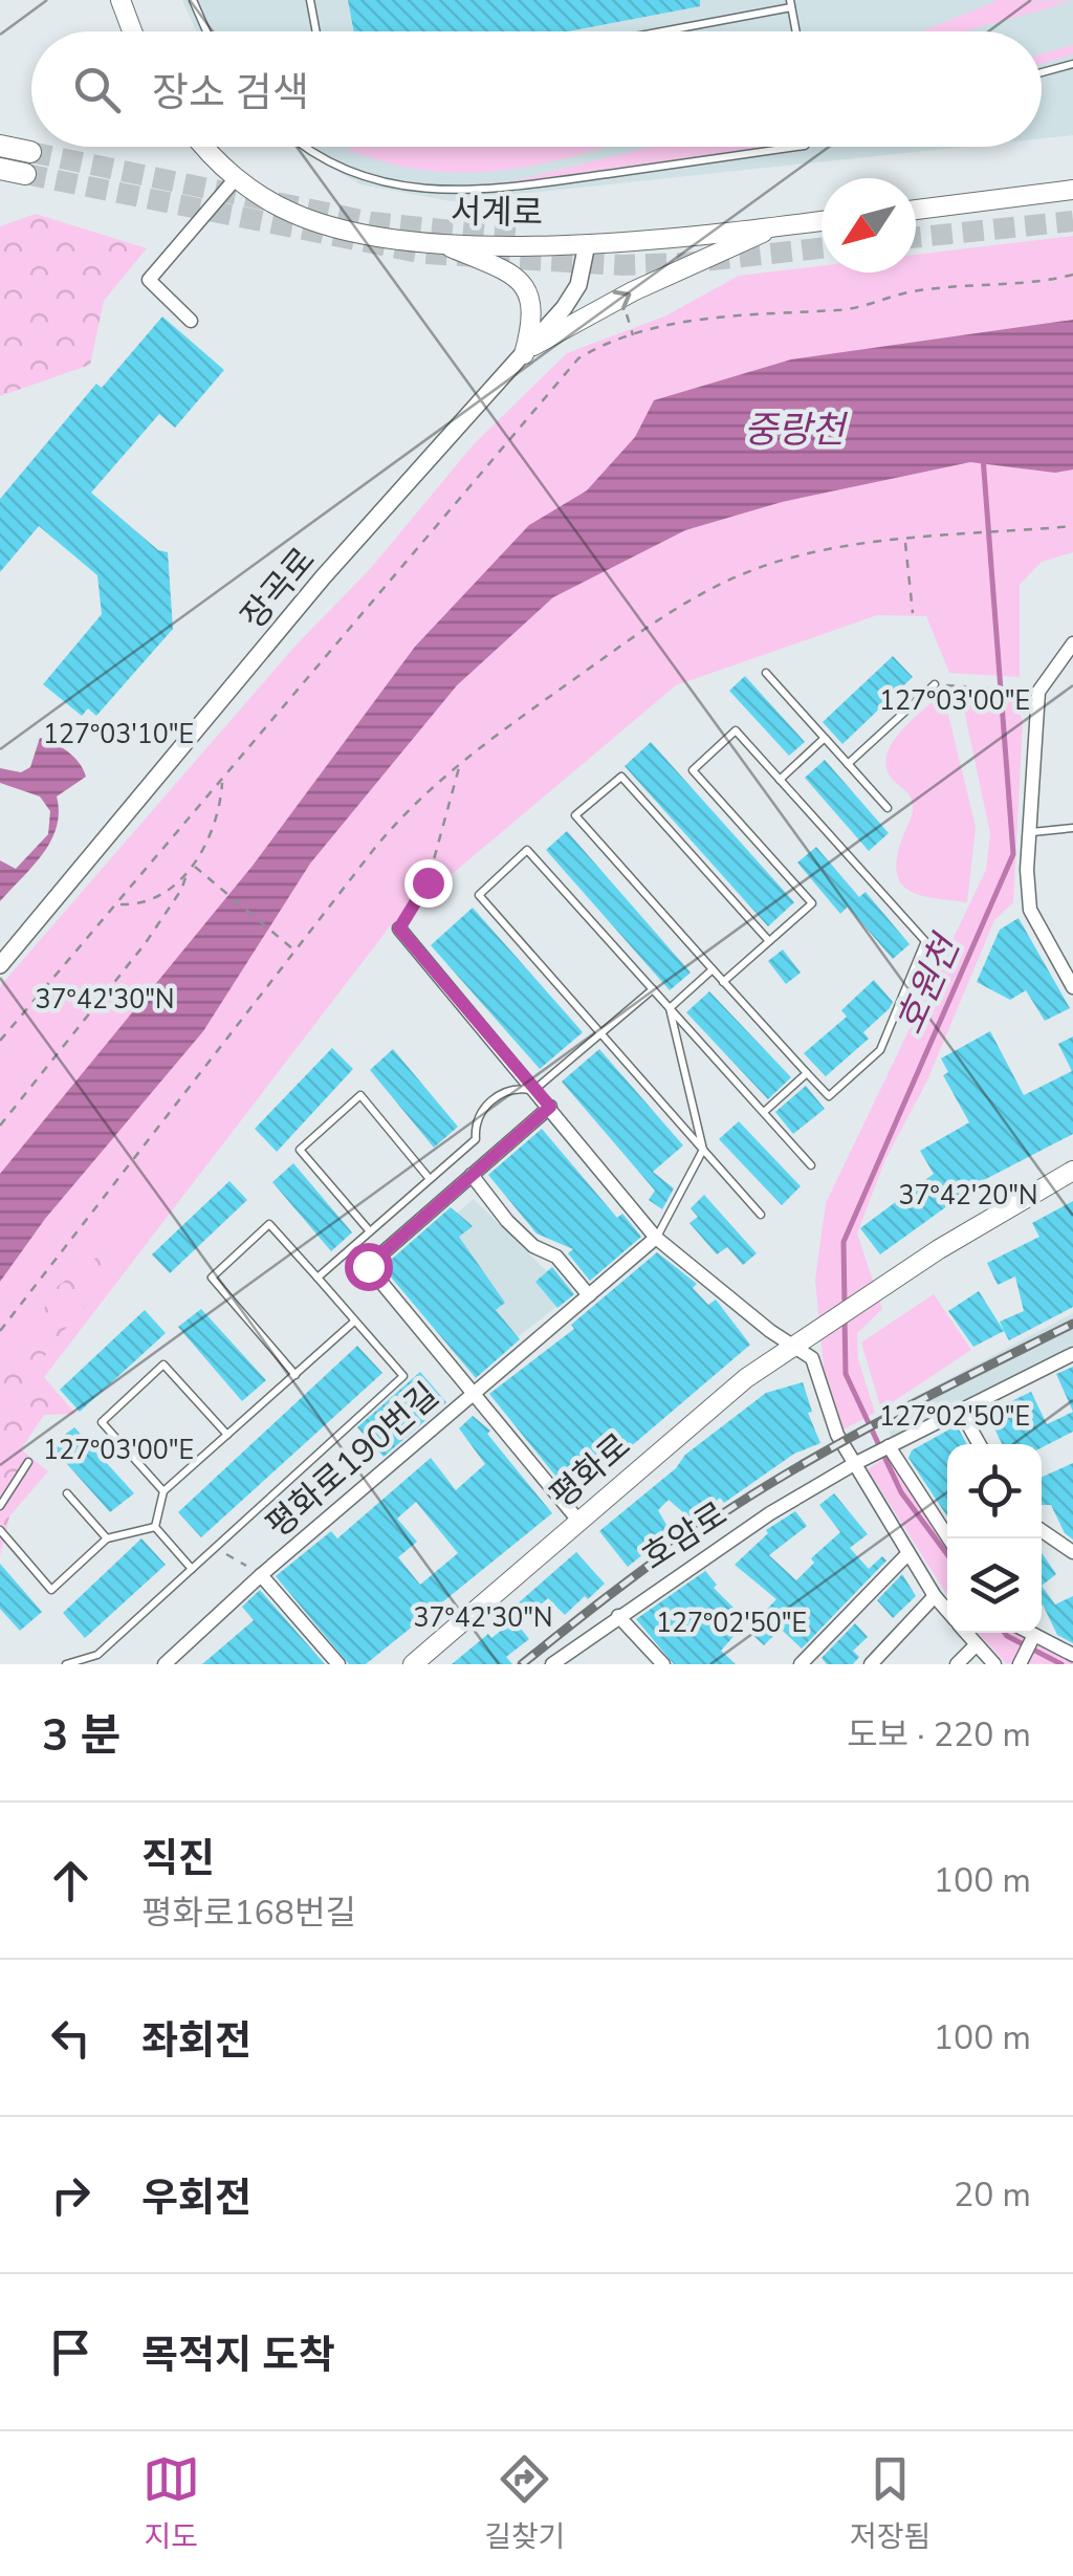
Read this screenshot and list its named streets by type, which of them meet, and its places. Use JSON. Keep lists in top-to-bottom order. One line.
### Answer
{"streets":{"main road":["서계로","평화로"],"street":["장곡로","평화로190번길","호암로"]},"crossings":[["서계로","장곡로"]],"water":["중랑천","호원천"],"north":"bottom left","page":{"search":"장소 검색","heading":["3 분","도보 · 220 m"],"list":[["직진","평화로168번길","100 m"],["좌회전","100 m"],["우회전","20 m"],"목적지 도착"],"nav":["지도","길찾기","저장됨"]},"coordinates":["127°03'00\"E","127°03'10\"E","37°42'30\"N","37°42'20\"N","127°02'50\"E"]}
